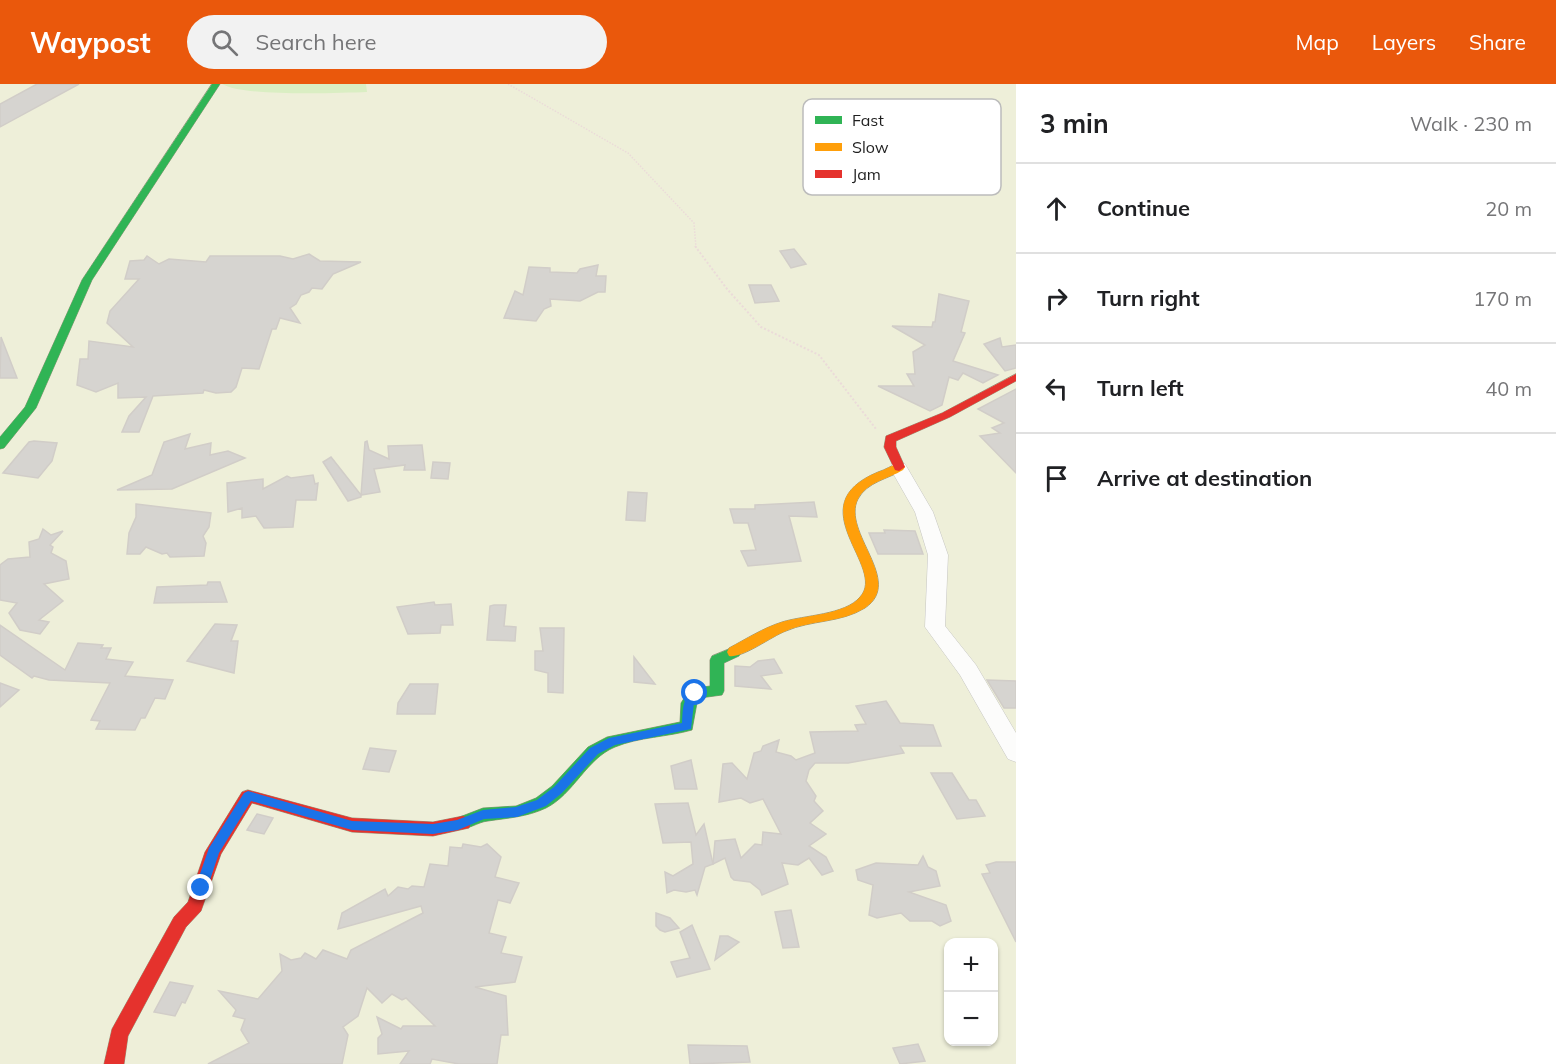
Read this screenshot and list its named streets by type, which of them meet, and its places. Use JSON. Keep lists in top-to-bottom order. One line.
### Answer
{"legend":["Fast","Slow","Jam"],"page":{"header":"Waypost","search":"Search here","nav":["Map","Layers","Share"],"heading":["3 min","Walk · 230 m"],"list":[["Continue","20 m"],["Turn right","170 m"],["Turn left","40 m"],"Arrive at destination"],"map_buttons":["+","−"]}}
